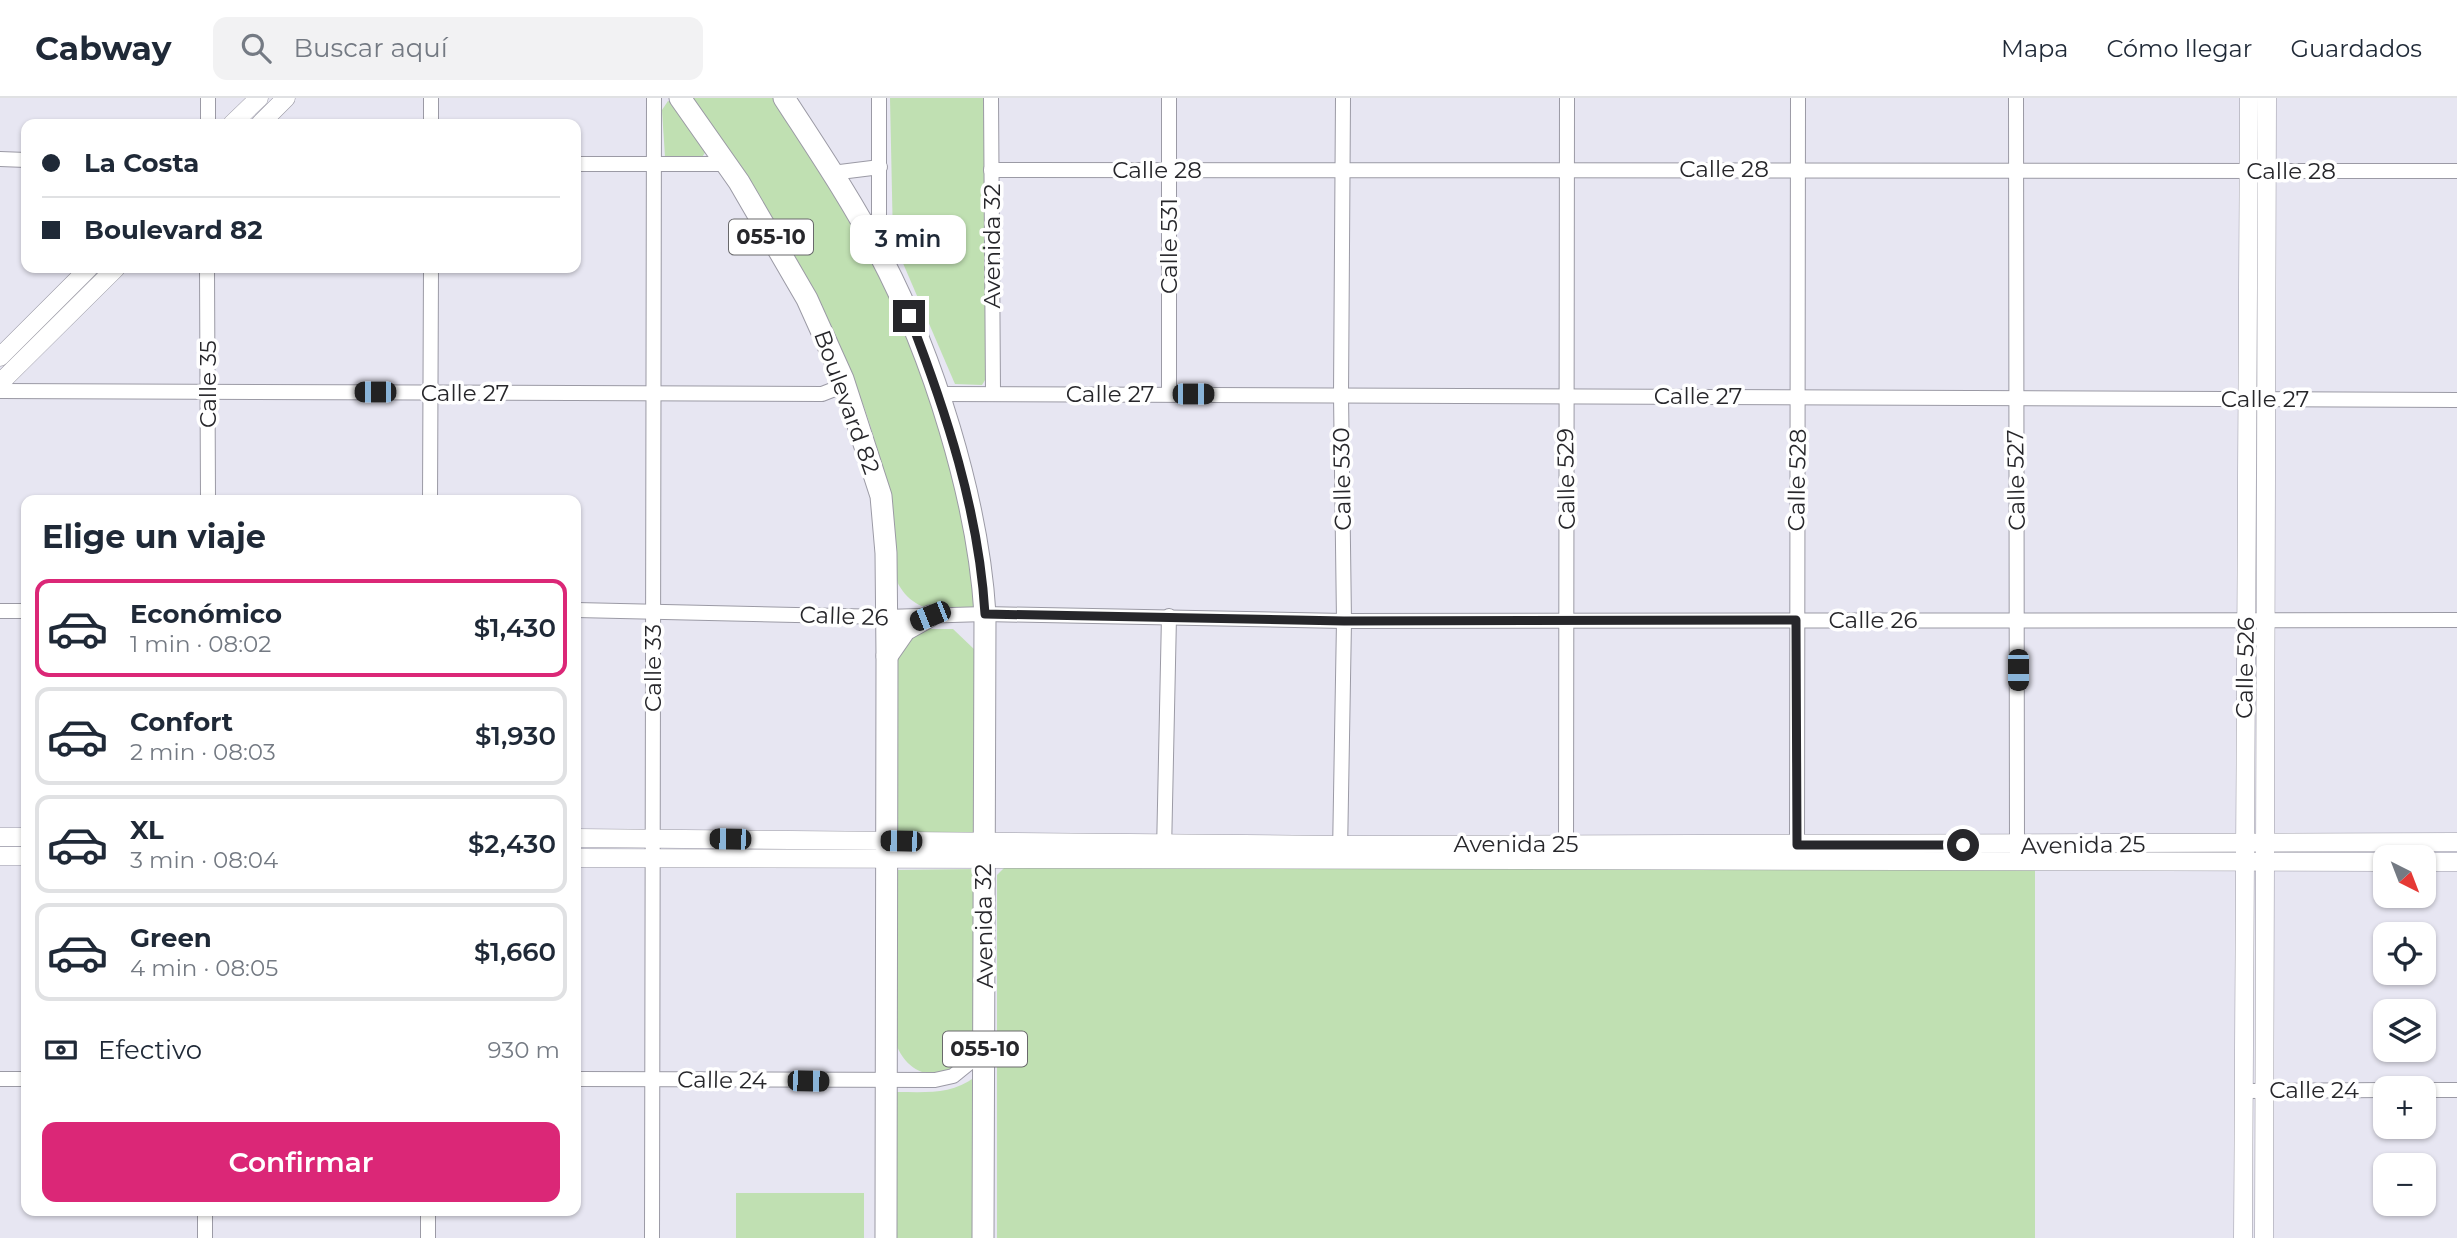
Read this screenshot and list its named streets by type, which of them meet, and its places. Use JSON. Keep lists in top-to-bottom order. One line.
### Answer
{"streets":{"highway":["055-10","Avenida 32","Boulevard 82"],"main road":["Calle 526","Avenida 25"],"street":["Calle 28","Calle 531","Calle 35","Calle 27","Calle 530","Calle 529","Calle 528","Calle 527","Calle 26","Calle 33","Calle 24"]},"crossings":[["Calle 28","Avenida 32"],["Calle 28","Calle 531"],["Calle 28","Calle 530"],["Calle 28","Calle 529"],["Calle 28","Calle 528"],["Calle 28","Calle 527"],["Calle 28","Calle 526"],["055-10","Avenida 32"],["055-10","Calle 27"],["055-10","Boulevard 82"],["055-10","Calle 26"],["055-10","Avenida 25"],["055-10","Calle 24"],["Avenida 32","Calle 27"],["Avenida 32","Calle 26"],["Avenida 32","Avenida 25"],["Avenida 32","Calle 24"],["Calle 531","Calle 27"],["Calle 35","Calle 27"],["Calle 27","Boulevard 82"],["Calle 27","Calle 530"],["Calle 27","Calle 529"],["Calle 27","Calle 528"],["Calle 27","Calle 527"],["Calle 27","Calle 33"],["Calle 27","Calle 526"],["Boulevard 82","Calle 26"],["Calle 530","Calle 26"],["Calle 530","Avenida 25"],["Calle 529","Calle 26"],["Calle 529","Avenida 25"],["Calle 528","Calle 26"],["Calle 528","Avenida 25"],["Calle 527","Calle 26"],["Calle 527","Avenida 25"],["Calle 26","Calle 33"],["Calle 26","Calle 526"],["Calle 33","Avenida 25"],["Calle 33","Calle 24"],["Calle 526","Avenida 25"],["Calle 526","Calle 24"]],"north":"bottom right","page":{"header":"Cabway","search":"Buscar aquí","nav":["Mapa","Cómo llegar","Guardados"],"banner":["La Costa","Boulevard 82"],"bubble":"3 min","heading":"Elige un viaje","list":[{"name":"Económico","note":"1 min · 08:02","value":"$1,430"},{"name":"Confort","note":"2 min · 08:03","value":"$1,930"},{"name":"XL","note":"3 min · 08:04","value":"$2,430"},{"name":"Green","note":"4 min · 08:05","value":"$1,660"}],"map_buttons":["+","−"],"pay":["Efectivo","930 m"],"buttons":"Confirmar"}}
